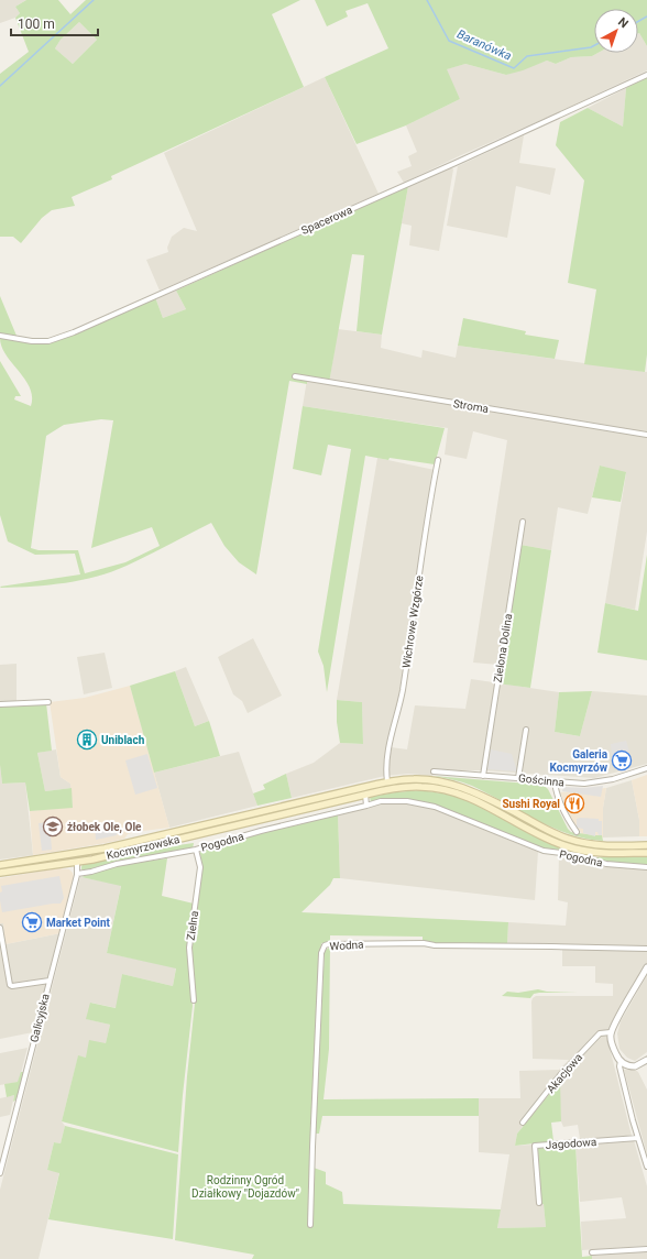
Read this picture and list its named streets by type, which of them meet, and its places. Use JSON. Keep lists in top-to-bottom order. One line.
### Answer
{"streets":{"main road":["Kocmyrzowska"],"street":["Spacerowa","Stroma","Wichrowe Wzgórze","Zielona Dolina","Gościnna","Pogodna","Zielna","Wodna","Galicyjska","Akacjowa","Jagodowa"]},"crossings":[["Wichrowe Wzgórze","Kocmyrzowska"],["Zielona Dolina","Gościnna"],["Pogodna","Zielna"],["Pogodna","Galicyjska"],["Kocmyrzowska","Galicyjska"]],"water":["Baranówka"],"parks":["Rodzinny Ogród Działkowy \"Dojazdów\""],"places":{"building":["Uniblach"],"supermarket":["Galeria Kocmyrzów","Market Point"],"restaurant":["Sushi Royal"],"school or university":["żłobek Ole, Ole"]},"scale_bar":"100 m","north":"top right"}
